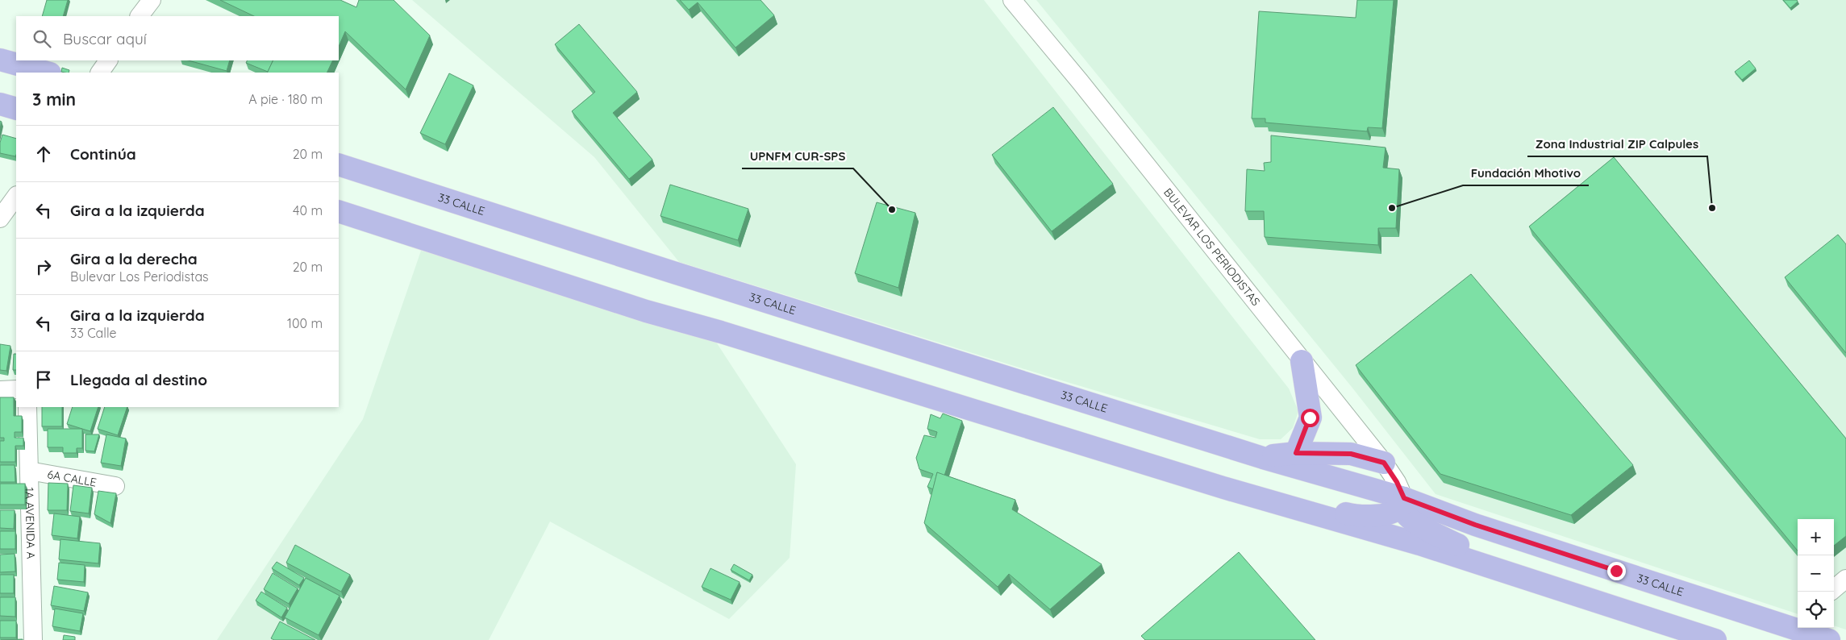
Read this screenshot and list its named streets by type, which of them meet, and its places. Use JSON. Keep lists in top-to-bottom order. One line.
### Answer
{"streets":{"main road":["33 CALLE"],"street":["BULEVAR LOS PERIODISTAS","6A CALLE","1A AVENIDA A"]},"crossings":[["33 CALLE","BULEVAR LOS PERIODISTAS"],["6A CALLE","1A AVENIDA A"]],"places":["Fundación Mhotivo","Zona Industrial ZIP Calpules","UPNFM CUR-SPS"],"page":{"search":"Buscar aquí","heading":["3 min","A pie · 180 m"],"list":[["Continúa","20 m"],["Gira a la izquierda","40 m"],["Gira a la derecha","Bulevar Los Periodistas","20 m"],["Gira a la izquierda","33 Calle","100 m"],"Llegada al destino"],"map_buttons":["+","−"]}}
